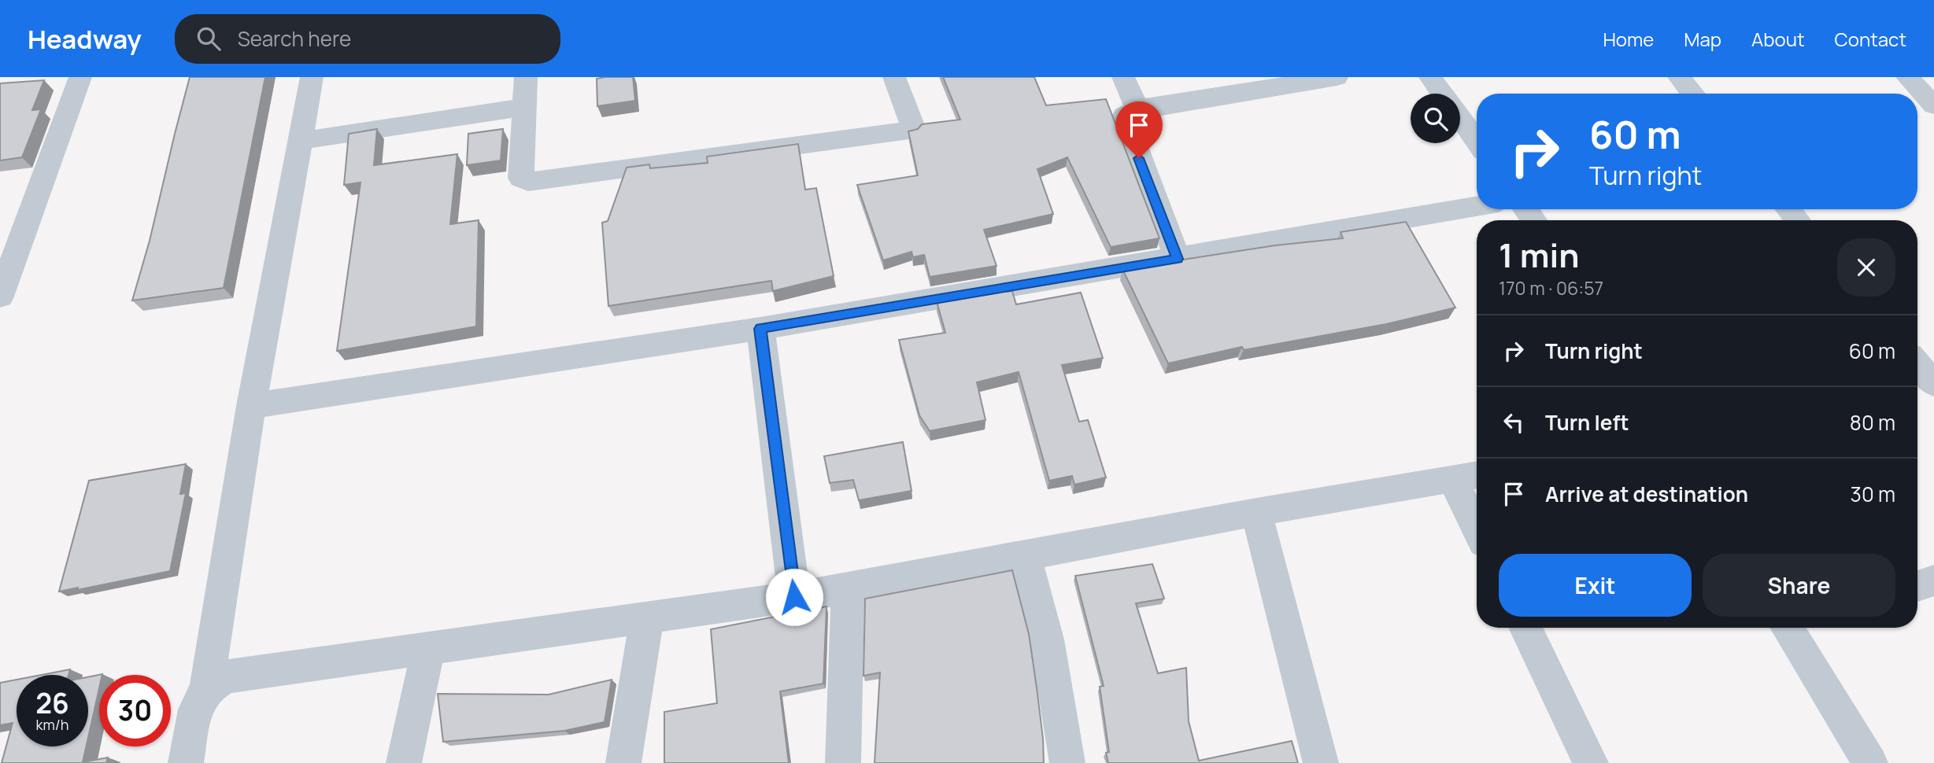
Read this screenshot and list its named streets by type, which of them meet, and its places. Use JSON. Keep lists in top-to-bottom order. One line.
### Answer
{"page":{"header":"Headway","search":"Search here","nav":["Home","Map","About","Contact"],"turn":["60 m","Turn right"],"heading":["1 min","170 m · 06:57"],"list":[{"name":"Turn right","value":"60 m"},{"name":"Turn left","value":"80 m"},{"name":"Arrive at destination","value":"30 m"}],"buttons":["Exit","Share"],"speed":"26 km/h","limit":"30"}}
